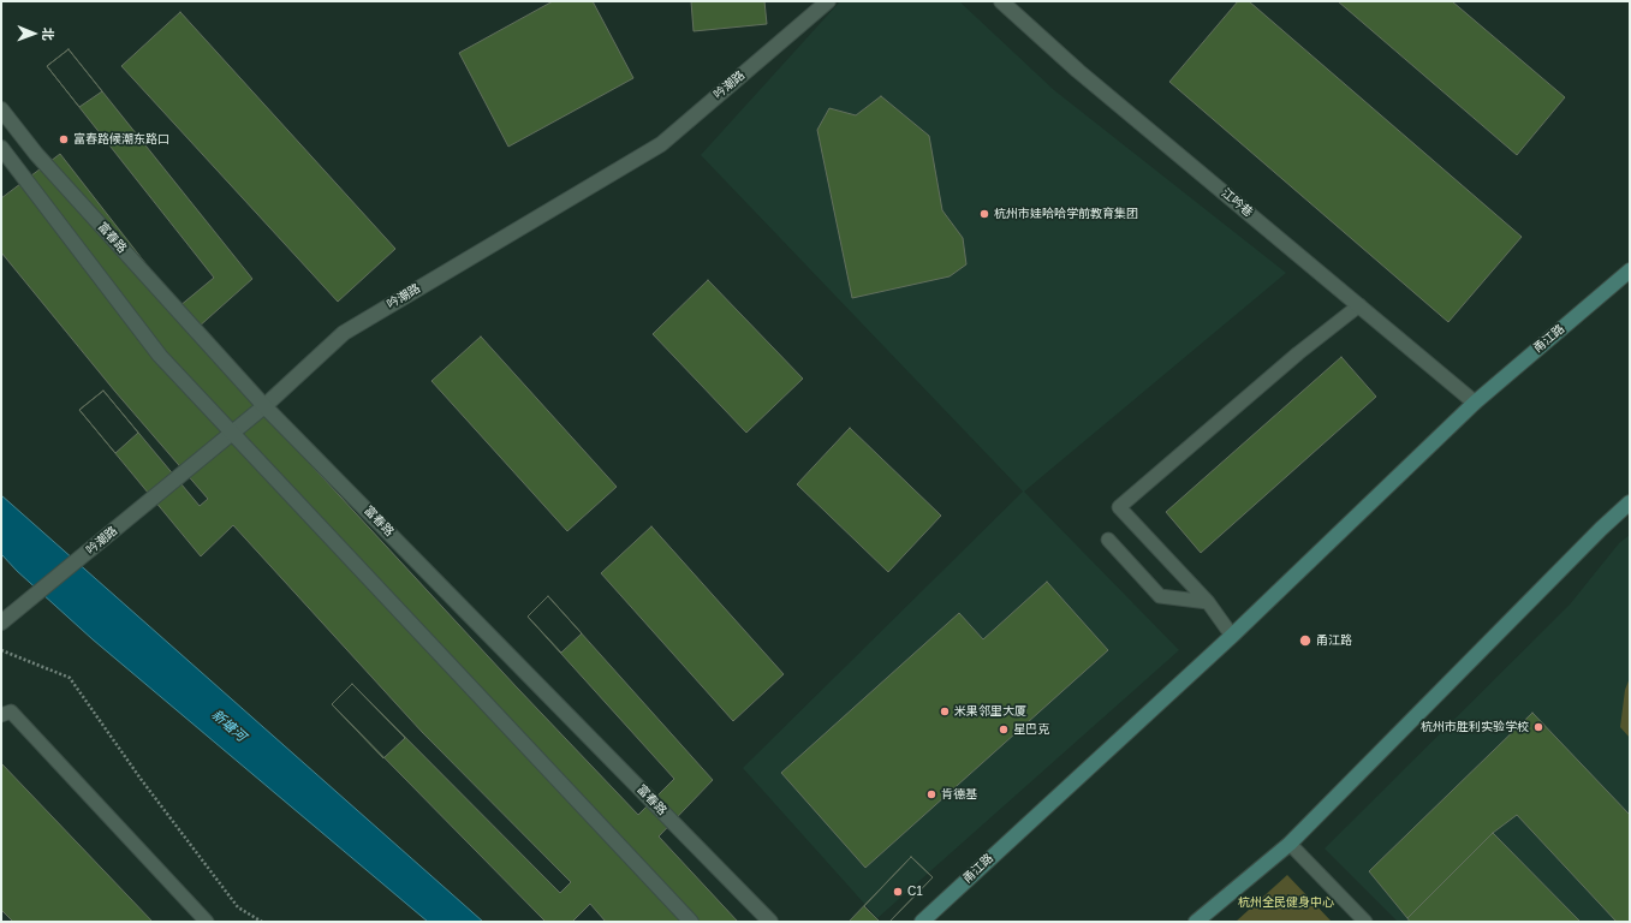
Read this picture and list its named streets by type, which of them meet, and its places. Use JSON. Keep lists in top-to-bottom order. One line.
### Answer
{"streets":{"main road":["甬江路"],"street":["吟潮路","江吟巷","富春路"]},"crossings":[["吟潮路","富春路"],["江吟巷","甬江路"]],"water":["新塘河"],"parks":["杭州全民健身中心"],"places":["富春路候潮东路口","杭州市娃哈哈学前教育集团","甬江路","米果邻里大厦","杭州市胜利实验学校","星巴克","肯德基","C1"],"north":"right"}
